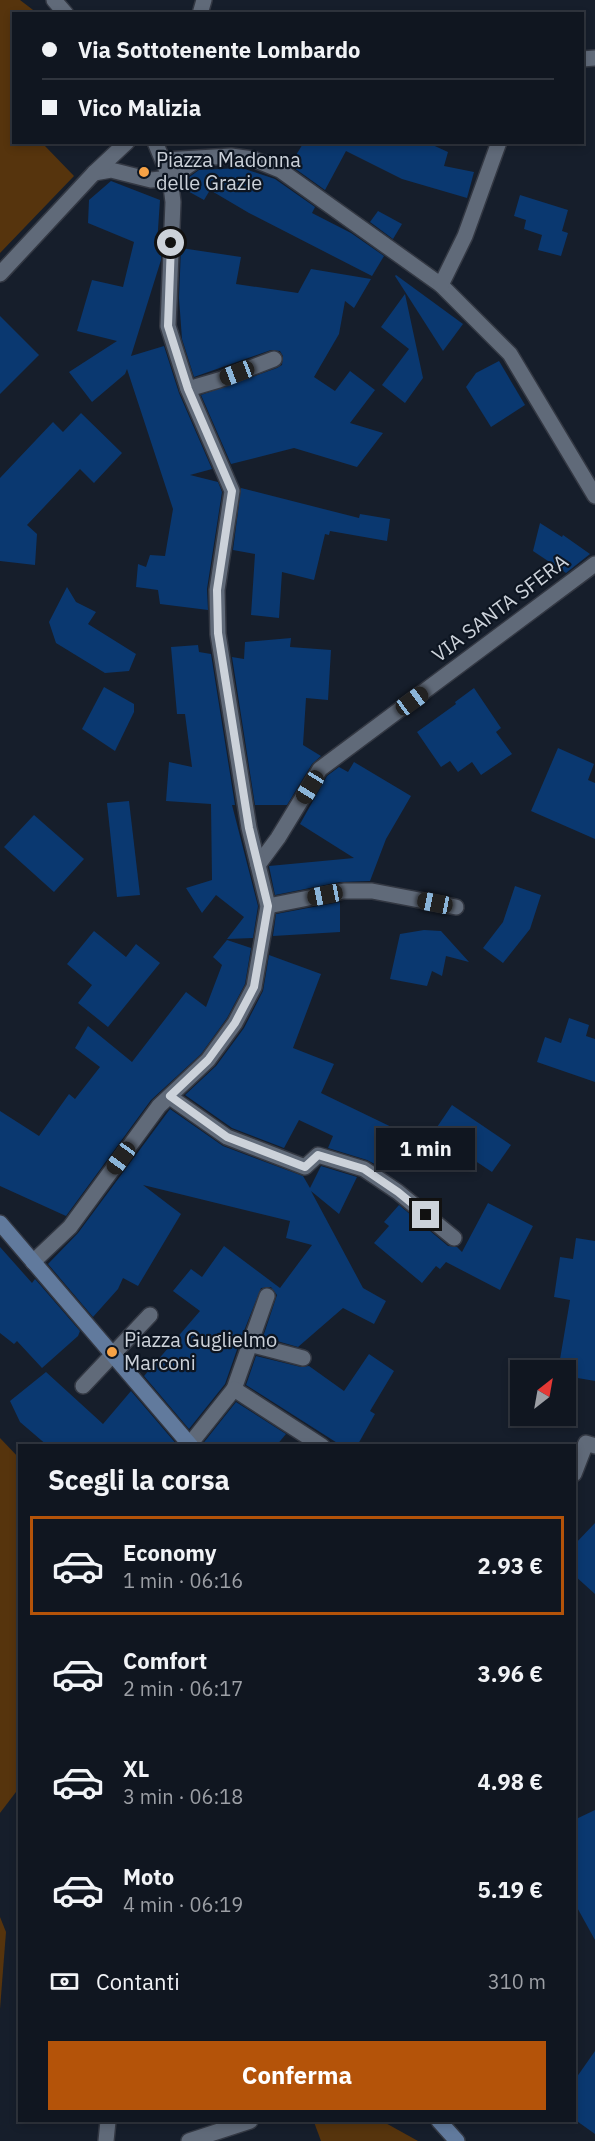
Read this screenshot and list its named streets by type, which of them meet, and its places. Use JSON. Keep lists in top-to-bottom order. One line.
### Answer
{"streets":{"street":["VIA SANTA SFERA"]},"places":["Piazza Madonna delle Grazie","Piazza Guglielmo Marconi"],"north":"top right","page":{"banner":["Via Sottotenente Lombardo","Vico Malizia"],"bubble":"1 min","heading":"Scegli la corsa","list":[{"name":"Economy","note":"1 min · 06:16","value":"2.93 €"},{"name":"Comfort","note":"2 min · 06:17","value":"3.96 €"},{"name":"XL","note":"3 min · 06:18","value":"4.98 €"},{"name":"Moto","note":"4 min · 06:19","value":"5.19 €"}],"pay":["Contanti","310 m"],"buttons":"Conferma"}}
